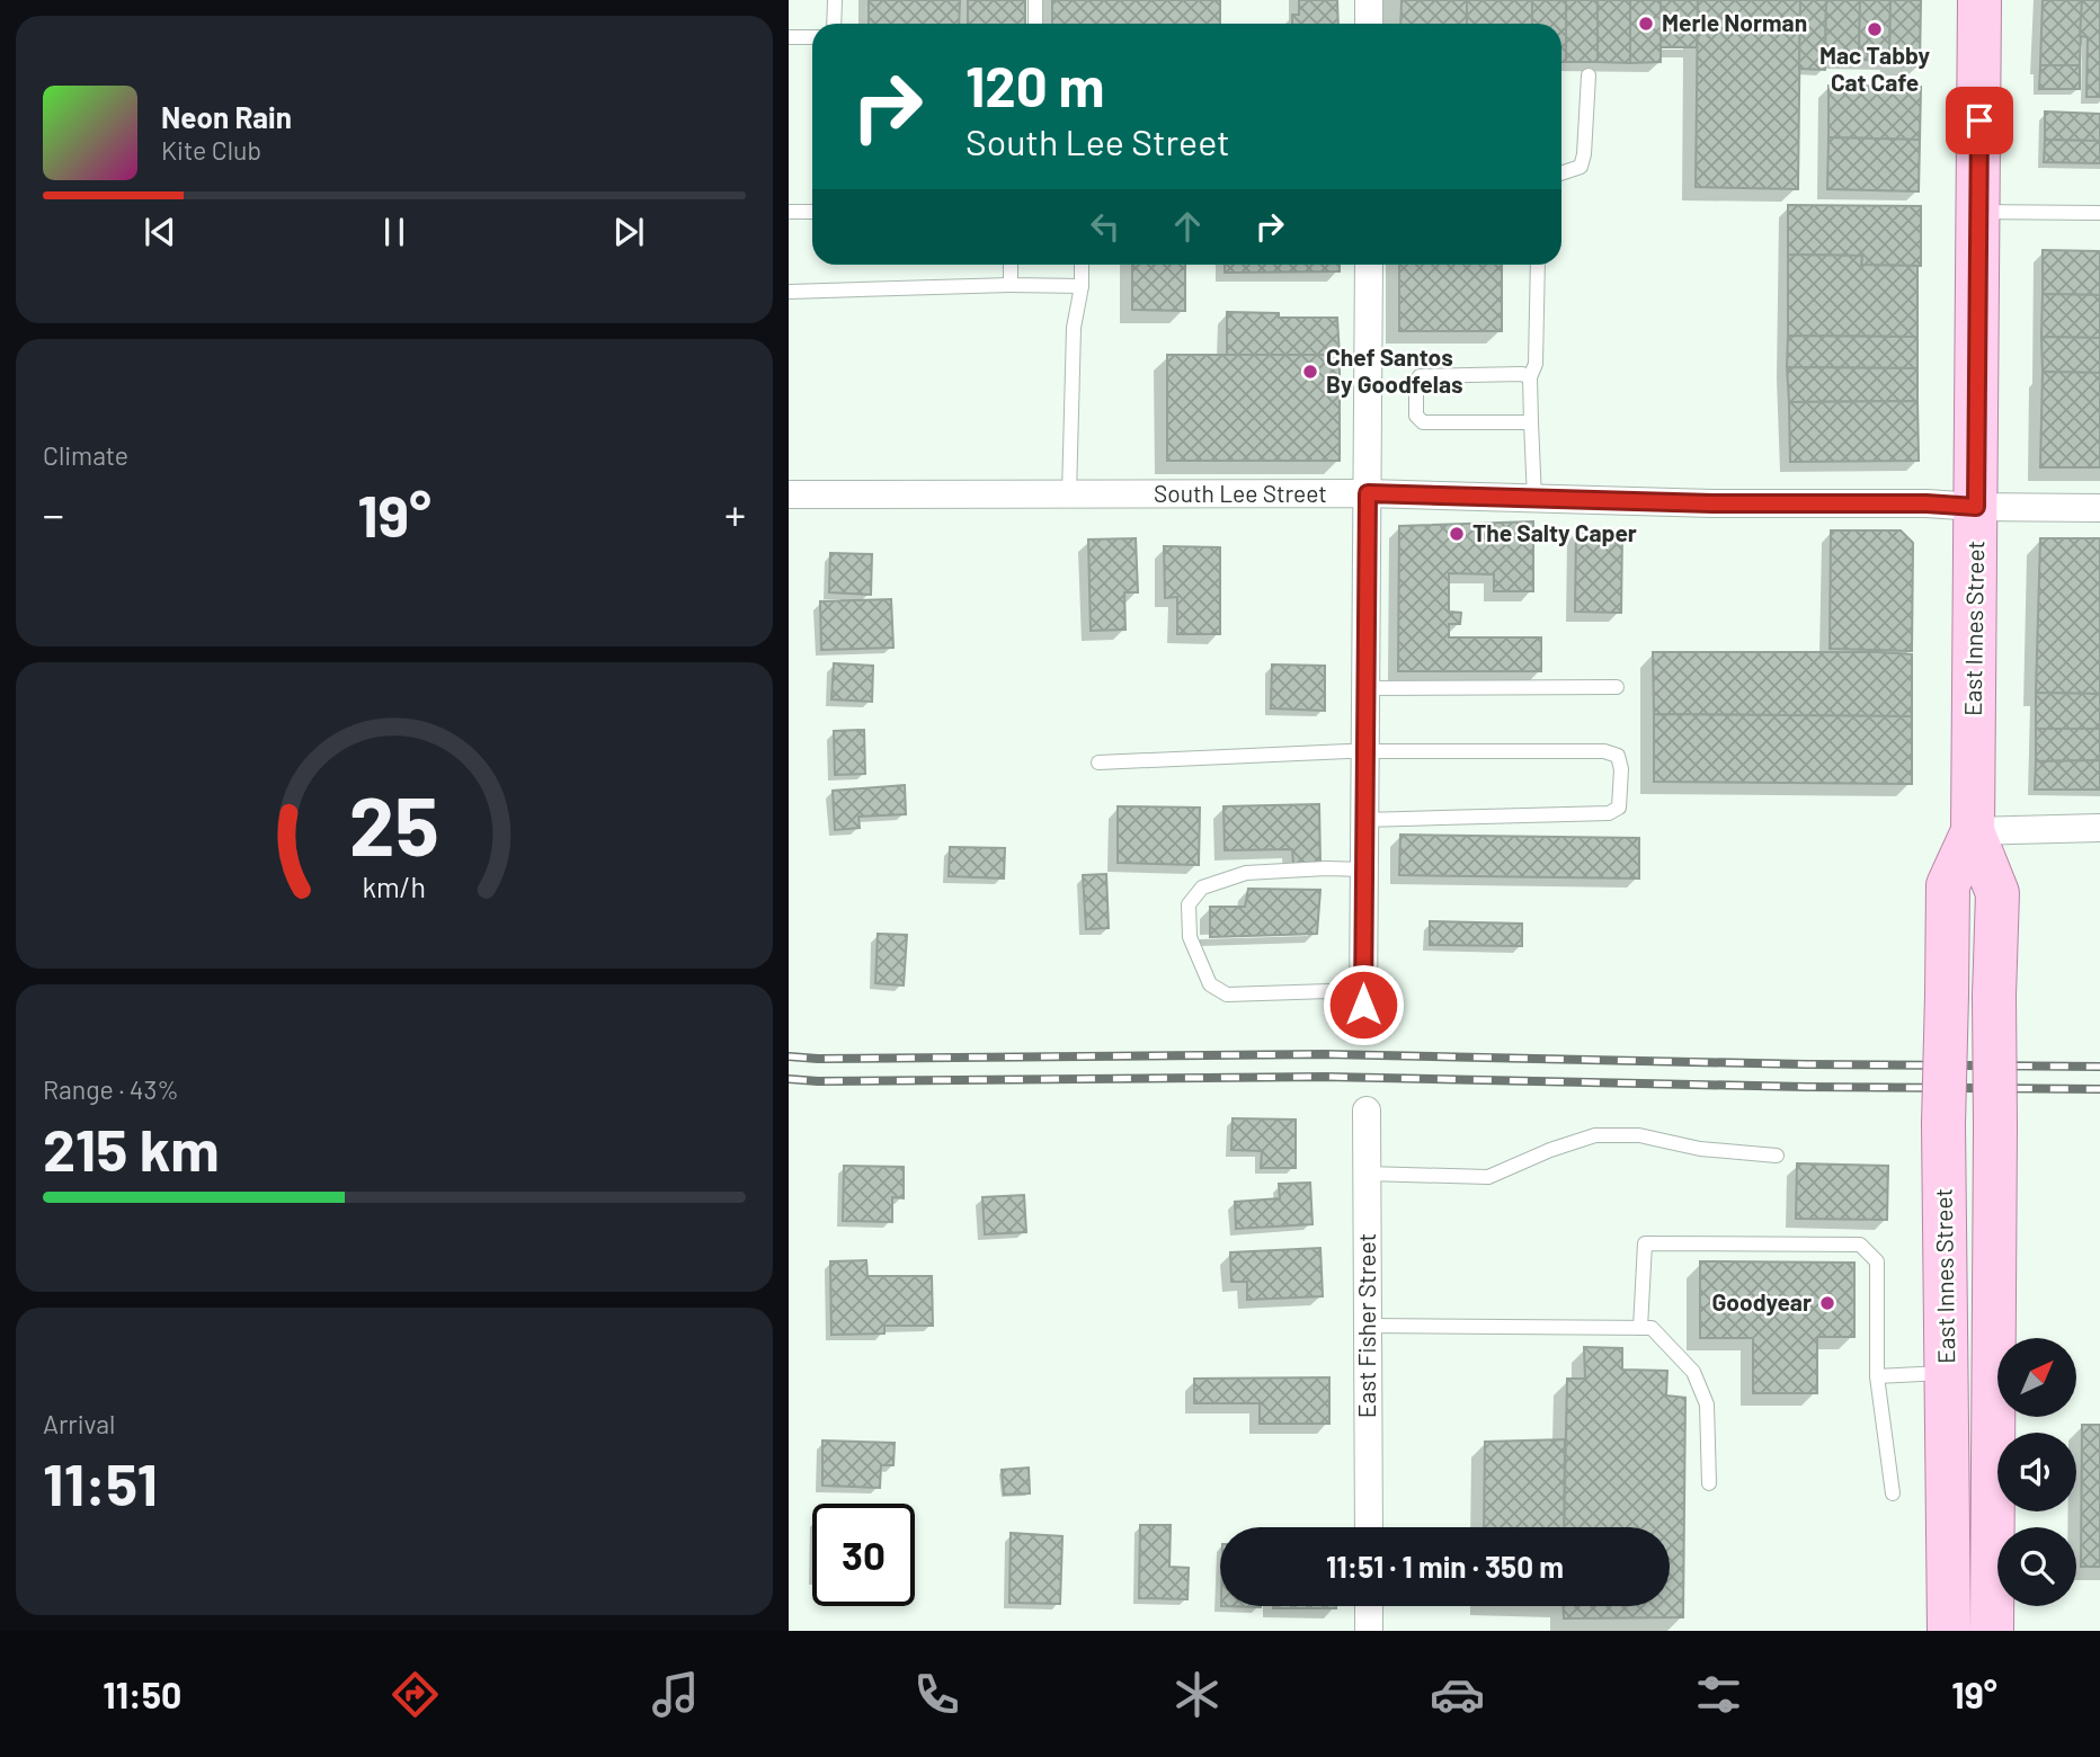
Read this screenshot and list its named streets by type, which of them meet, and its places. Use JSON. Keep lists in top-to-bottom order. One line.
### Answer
{"streets":{"main road":["East Innes Street"],"street":["South Lee Street","East Fisher Street"]},"crossings":[["South Lee Street","East Innes Street"]],"places":["Merle Norman","Mac Tabby Cat Cafe","Chef Santos By Goodfelas","The Salty Caper","Goodyear"],"north":"top right","page":{"turn":["120 m","South Lee Street"],"song":["Neon Rain","Kite Club"],"tile":["Climate",["Range · 43%","215 km"],["Arrival","11:51"]],"heat":["−","19°","+"],"limit":"30","trip":"11:51 · 1 min · 350 m","tabs":["11:50","19°"],"gauge":["25","km/h"]}}
